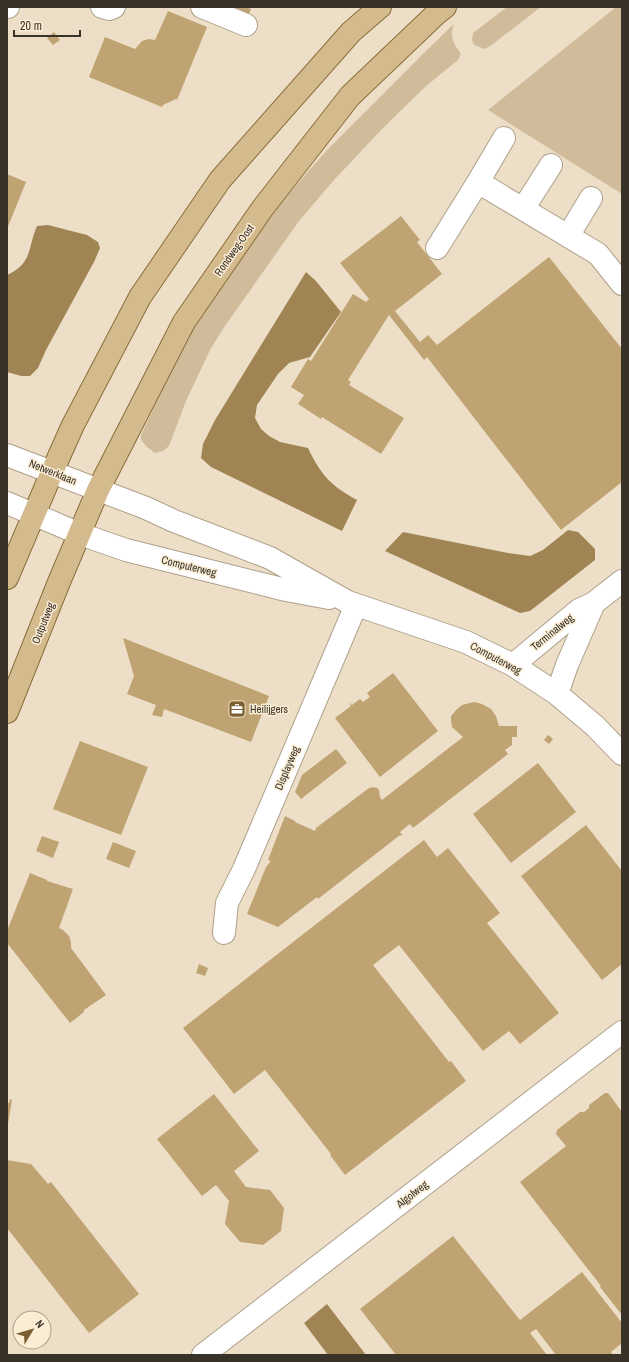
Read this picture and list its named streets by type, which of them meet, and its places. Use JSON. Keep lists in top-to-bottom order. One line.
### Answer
{"streets":{"main road":["Rondweg-Oost","Outputweg"],"street":["Netwerklaan","Computerweg","Terminalweg","Displayweg","Algolweg"]},"crossings":[["Rondweg-Oost","Netwerklaan"],["Rondweg-Oost","Computerweg"],["Rondweg-Oost","Outputweg"],["Netwerklaan","Computerweg"],["Computerweg","Outputweg"],["Computerweg","Terminalweg"],["Computerweg","Displayweg"]],"places":{"office":["Heilijgers"]},"scale_bar":"20 m","north":"top right"}
